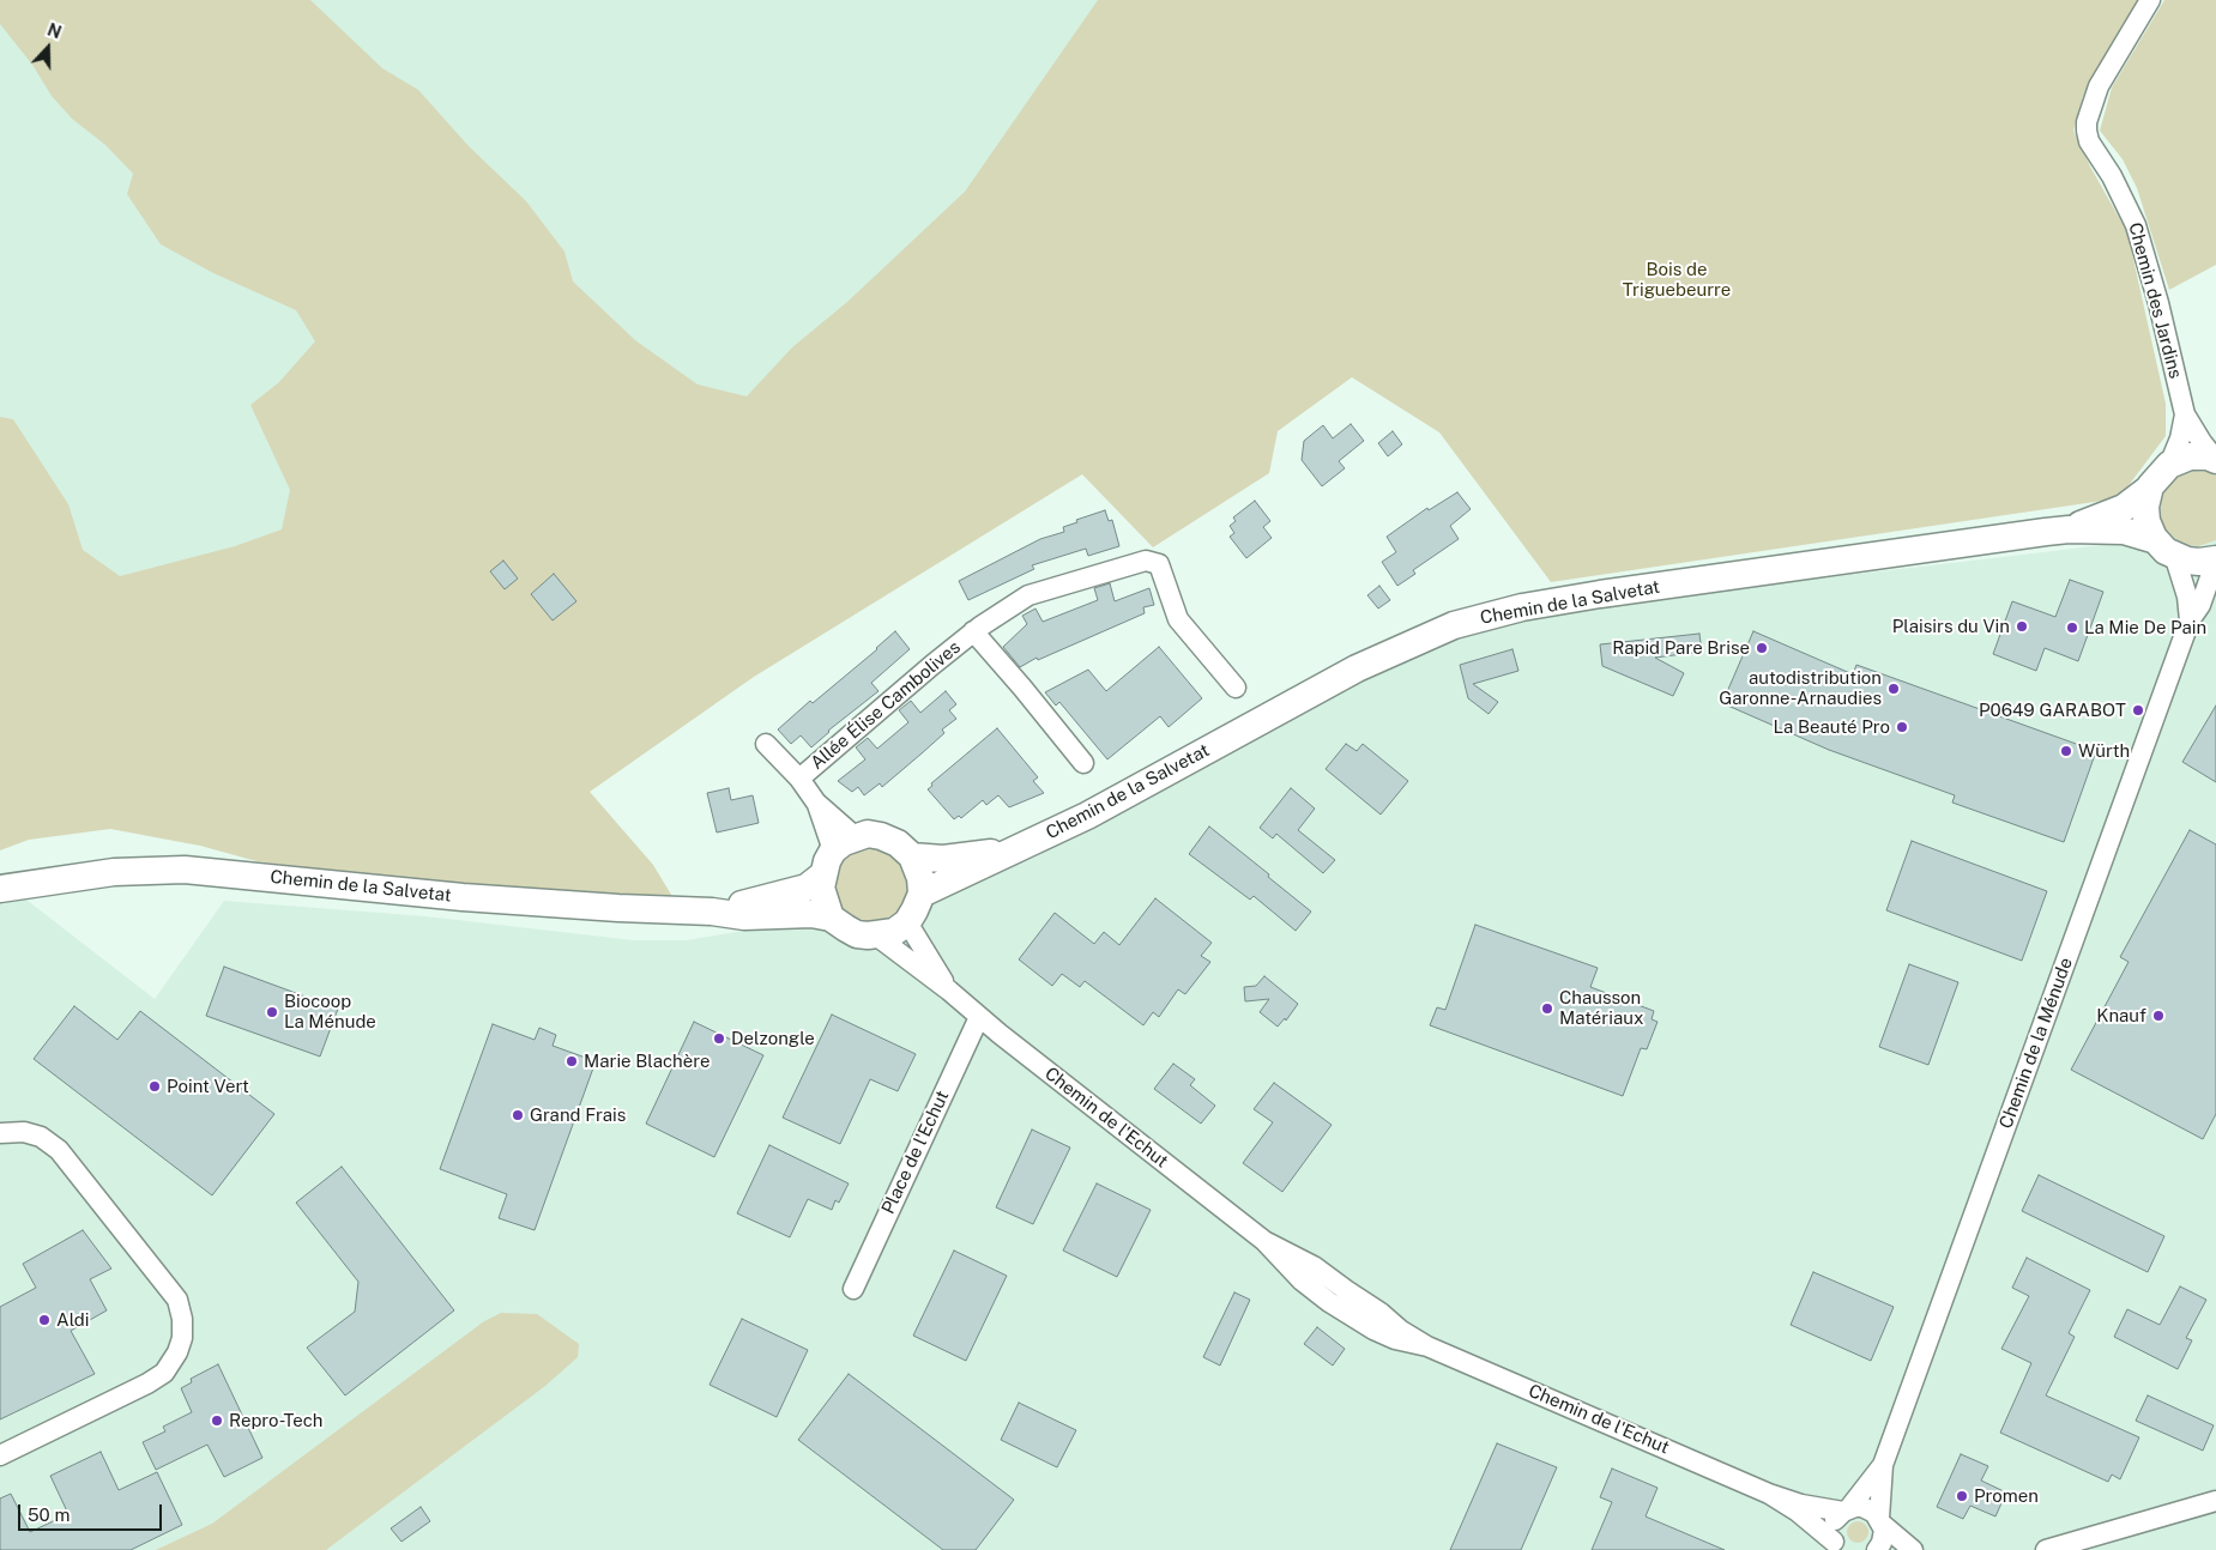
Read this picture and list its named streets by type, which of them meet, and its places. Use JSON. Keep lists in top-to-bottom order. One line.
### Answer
{"streets":{"main road":["Chemin de la Salvetat"],"street":["Chemin des Jardins","Allée Élise Cambolives","Chemin de la Ménude","Chemin de l'Echut","Place de l'Echut"]},"crossings":[["Chemin des Jardins","Chemin de la Salvetat"],["Chemin de la Salvetat","Allée Élise Cambolives"],["Chemin de la Salvetat","Chemin de la Ménude"],["Chemin de la Salvetat","Chemin de l'Echut"],["Allée Élise Cambolives","Chemin de l'Echut"],["Chemin de la Ménude","Chemin de l'Echut"],["Chemin de l'Echut","Place de l'Echut"]],"parks":["Bois de Triguebeurre"],"places":["Plaisirs du Vin","La Mie De Pain","Rapid Pare Brise","autodistribution Garonne-Arnaudies","P0649 GARABOT","La Beauté Pro","Würth","Chausson Matériaux","Biocoop La Ménude","Knauf","Delzongle","Marie Blachère","Point Vert","Grand Frais","Aldi","Repro-Tech","Promen"],"scale_bar":"50 m","north":"top"}
